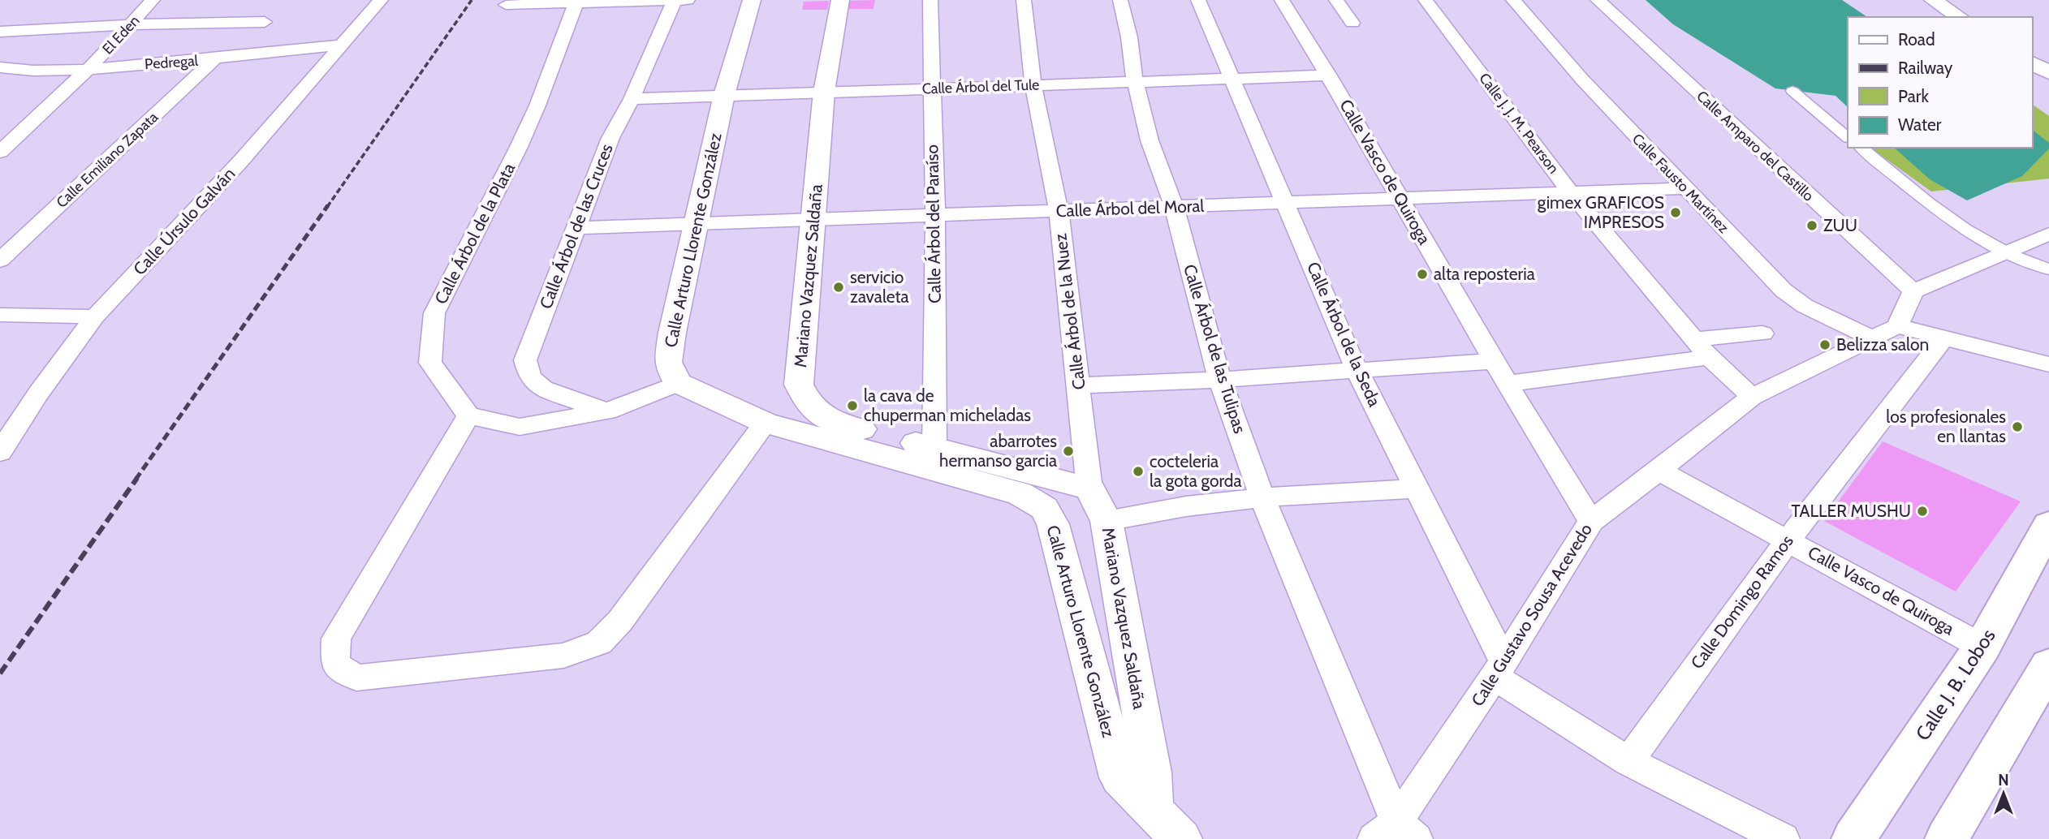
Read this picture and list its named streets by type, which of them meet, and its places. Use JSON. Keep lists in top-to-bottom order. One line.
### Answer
{"streets":{"main road":["Calle J. B. Lobos"],"street":["El Eden","Pedregal","Calle Árbol del Tule","Calle J. J. M. Pearson","Calle Amparo del Castillo","Calle Emiliano Zapata","Calle Vasco de Quiroga","Calle Fausto Martínez","Calle Árbol del Moral","Calle Úrsulo Galván","Calle Árbol del Paraíso","Calle Árbol de las Cruces","Calle Árbol de la Plata","Calle Arturo Llorente González","Mariano Vazquez Saldaña","Calle Árbol de la Nuez","Calle Árbol de la Seda","Calle Árbol de las Tulipas","Calle Domingo Ramos","Calle Gustavo Sousa Acevedo"]},"crossings":[["El Eden","Pedregal"],["Pedregal","Calle Emiliano Zapata"],["Pedregal","Calle Úrsulo Galván"],["Calle Árbol del Tule","Calle Vasco de Quiroga"],["Calle Árbol del Tule","Calle Árbol del Paraíso"],["Calle Árbol del Tule","Calle Árbol de las Cruces"],["Calle Árbol del Tule","Calle Arturo Llorente González"],["Calle Árbol del Tule","Mariano Vazquez Saldaña"],["Calle Árbol del Tule","Calle Árbol de la Nuez"],["Calle Árbol del Tule","Calle Árbol de la Seda"],["Calle Árbol del Tule","Calle Árbol de las Tulipas"],["Calle J. J. M. Pearson","Calle Árbol del Moral"],["Calle J. J. M. Pearson","Calle Gustavo Sousa Acevedo"],["Calle Vasco de Quiroga","Calle Árbol del Moral"],["Calle Vasco de Quiroga","Calle Domingo Ramos"],["Calle Vasco de Quiroga","Calle Gustavo Sousa Acevedo"],["Calle Vasco de Quiroga","Calle J. B. Lobos"],["Calle Fausto Martínez","Calle Árbol del Moral"],["Calle Fausto Martínez","Calle Gustavo Sousa Acevedo"],["Calle Árbol del Moral","Calle Árbol del Paraíso"],["Calle Árbol del Moral","Calle Árbol de las Cruces"],["Calle Árbol del Moral","Calle Arturo Llorente González"],["Calle Árbol del Moral","Mariano Vazquez Saldaña"],["Calle Árbol del Moral","Calle Árbol de la Nuez"],["Calle Árbol del Moral","Calle Árbol de la Seda"],["Calle Árbol del Moral","Calle Árbol de las Tulipas"],["Calle Árbol del Paraíso","Mariano Vazquez Saldaña"],["Calle Arturo Llorente González","Mariano Vazquez Saldaña"],["Mariano Vazquez Saldaña","Calle Árbol de la Nuez"],["Calle Árbol de la Seda","Calle Gustavo Sousa Acevedo"],["Calle Árbol de las Tulipas","Calle Gustavo Sousa Acevedo"]],"places":["gimex GRAFICOS IMPRESOS","ZUU","alta reposteria","servicio zavaleta","Belizza salon","la cava de chuperman micheladas","los profesionales en llantas","abarrotes hermanso garcia","cocteleria la gota gorda","TALLER MUSHU"],"legend":["Road","Railway","Park","Water"],"north":"top"}
